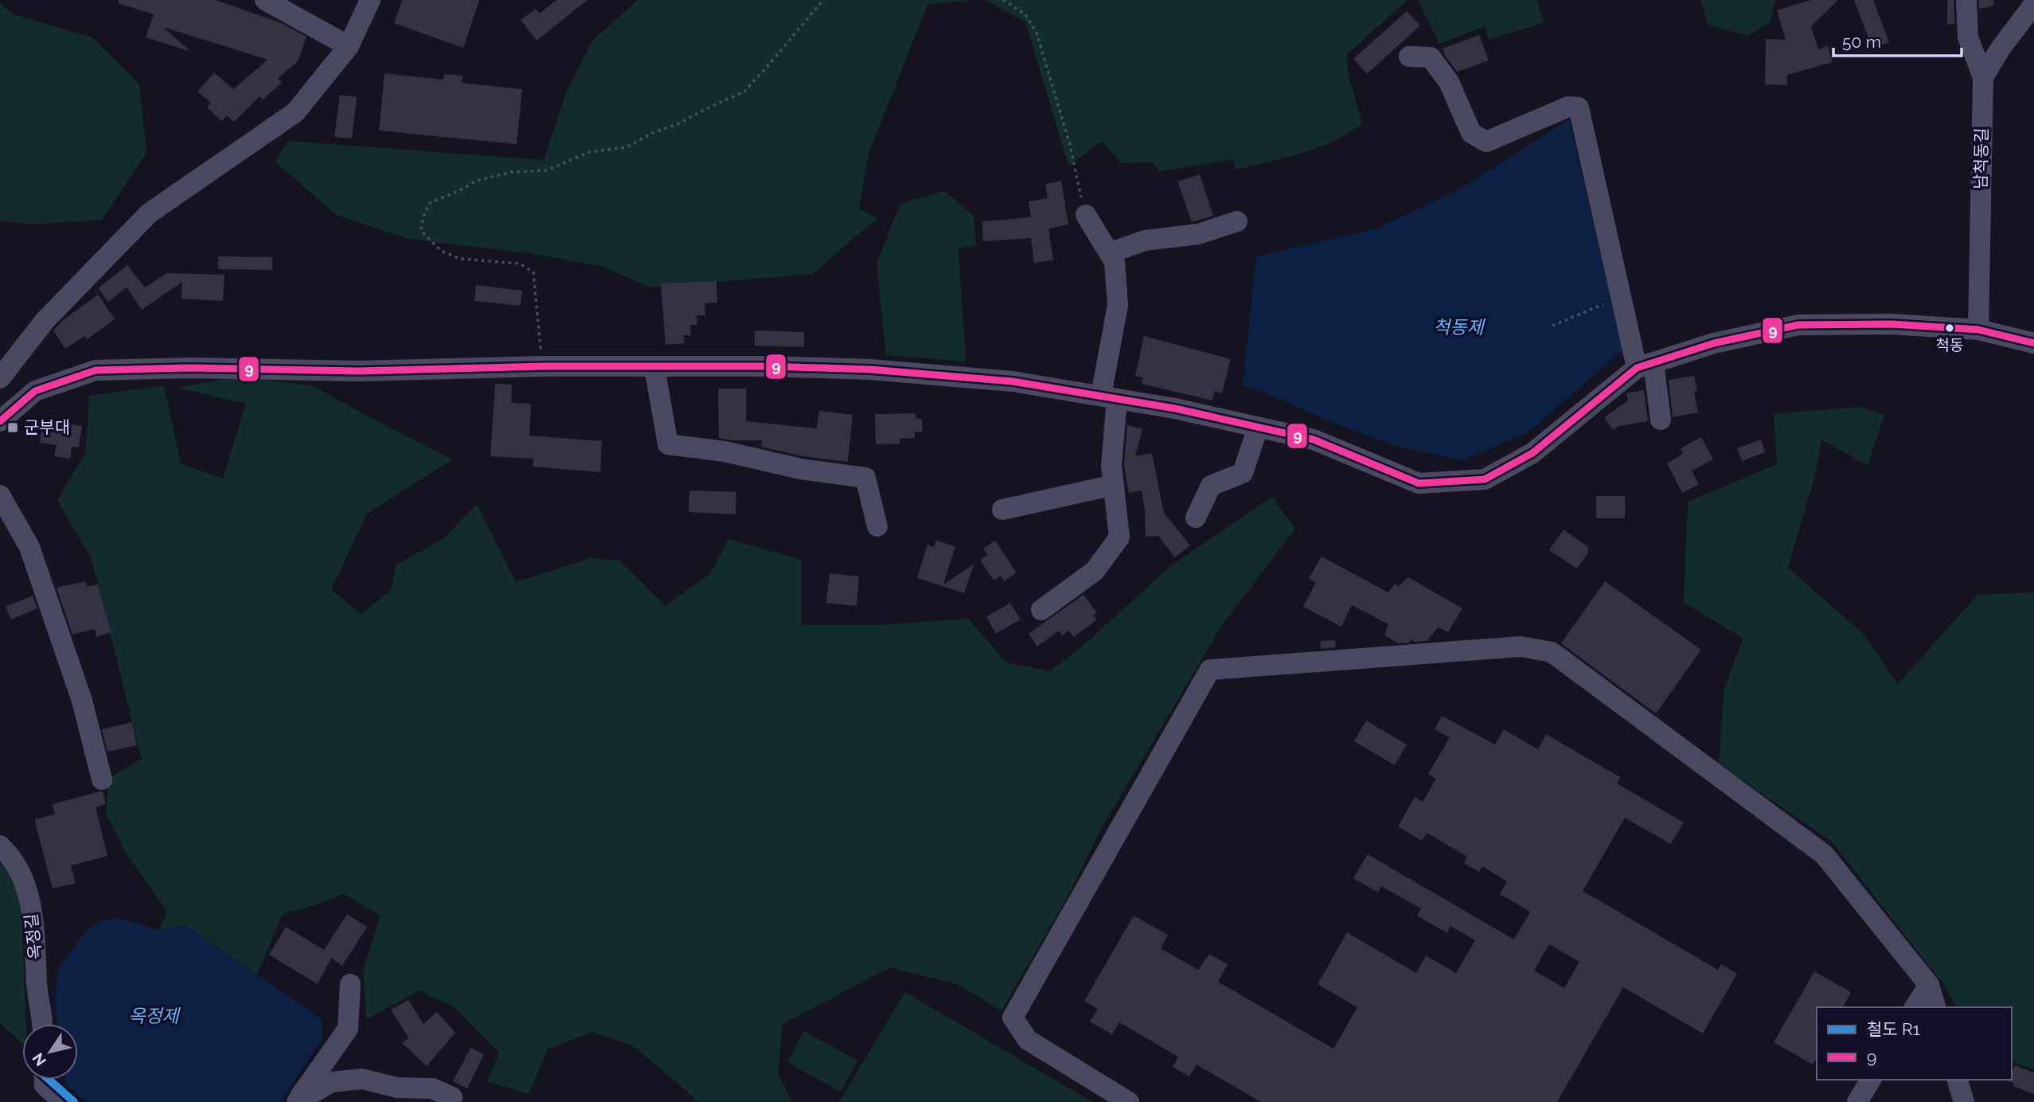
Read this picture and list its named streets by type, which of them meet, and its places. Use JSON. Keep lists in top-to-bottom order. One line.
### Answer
{"streets":{"street":["남척동길","옥정길"]},"water":["척동제","옥정제"],"places":{"other":["척동"],"transit":["군부대"]},"lines":["transit line 9","rail line R1"],"legend":["철도 R1","9"],"scale_bar":"50 m","north":"bottom left"}
